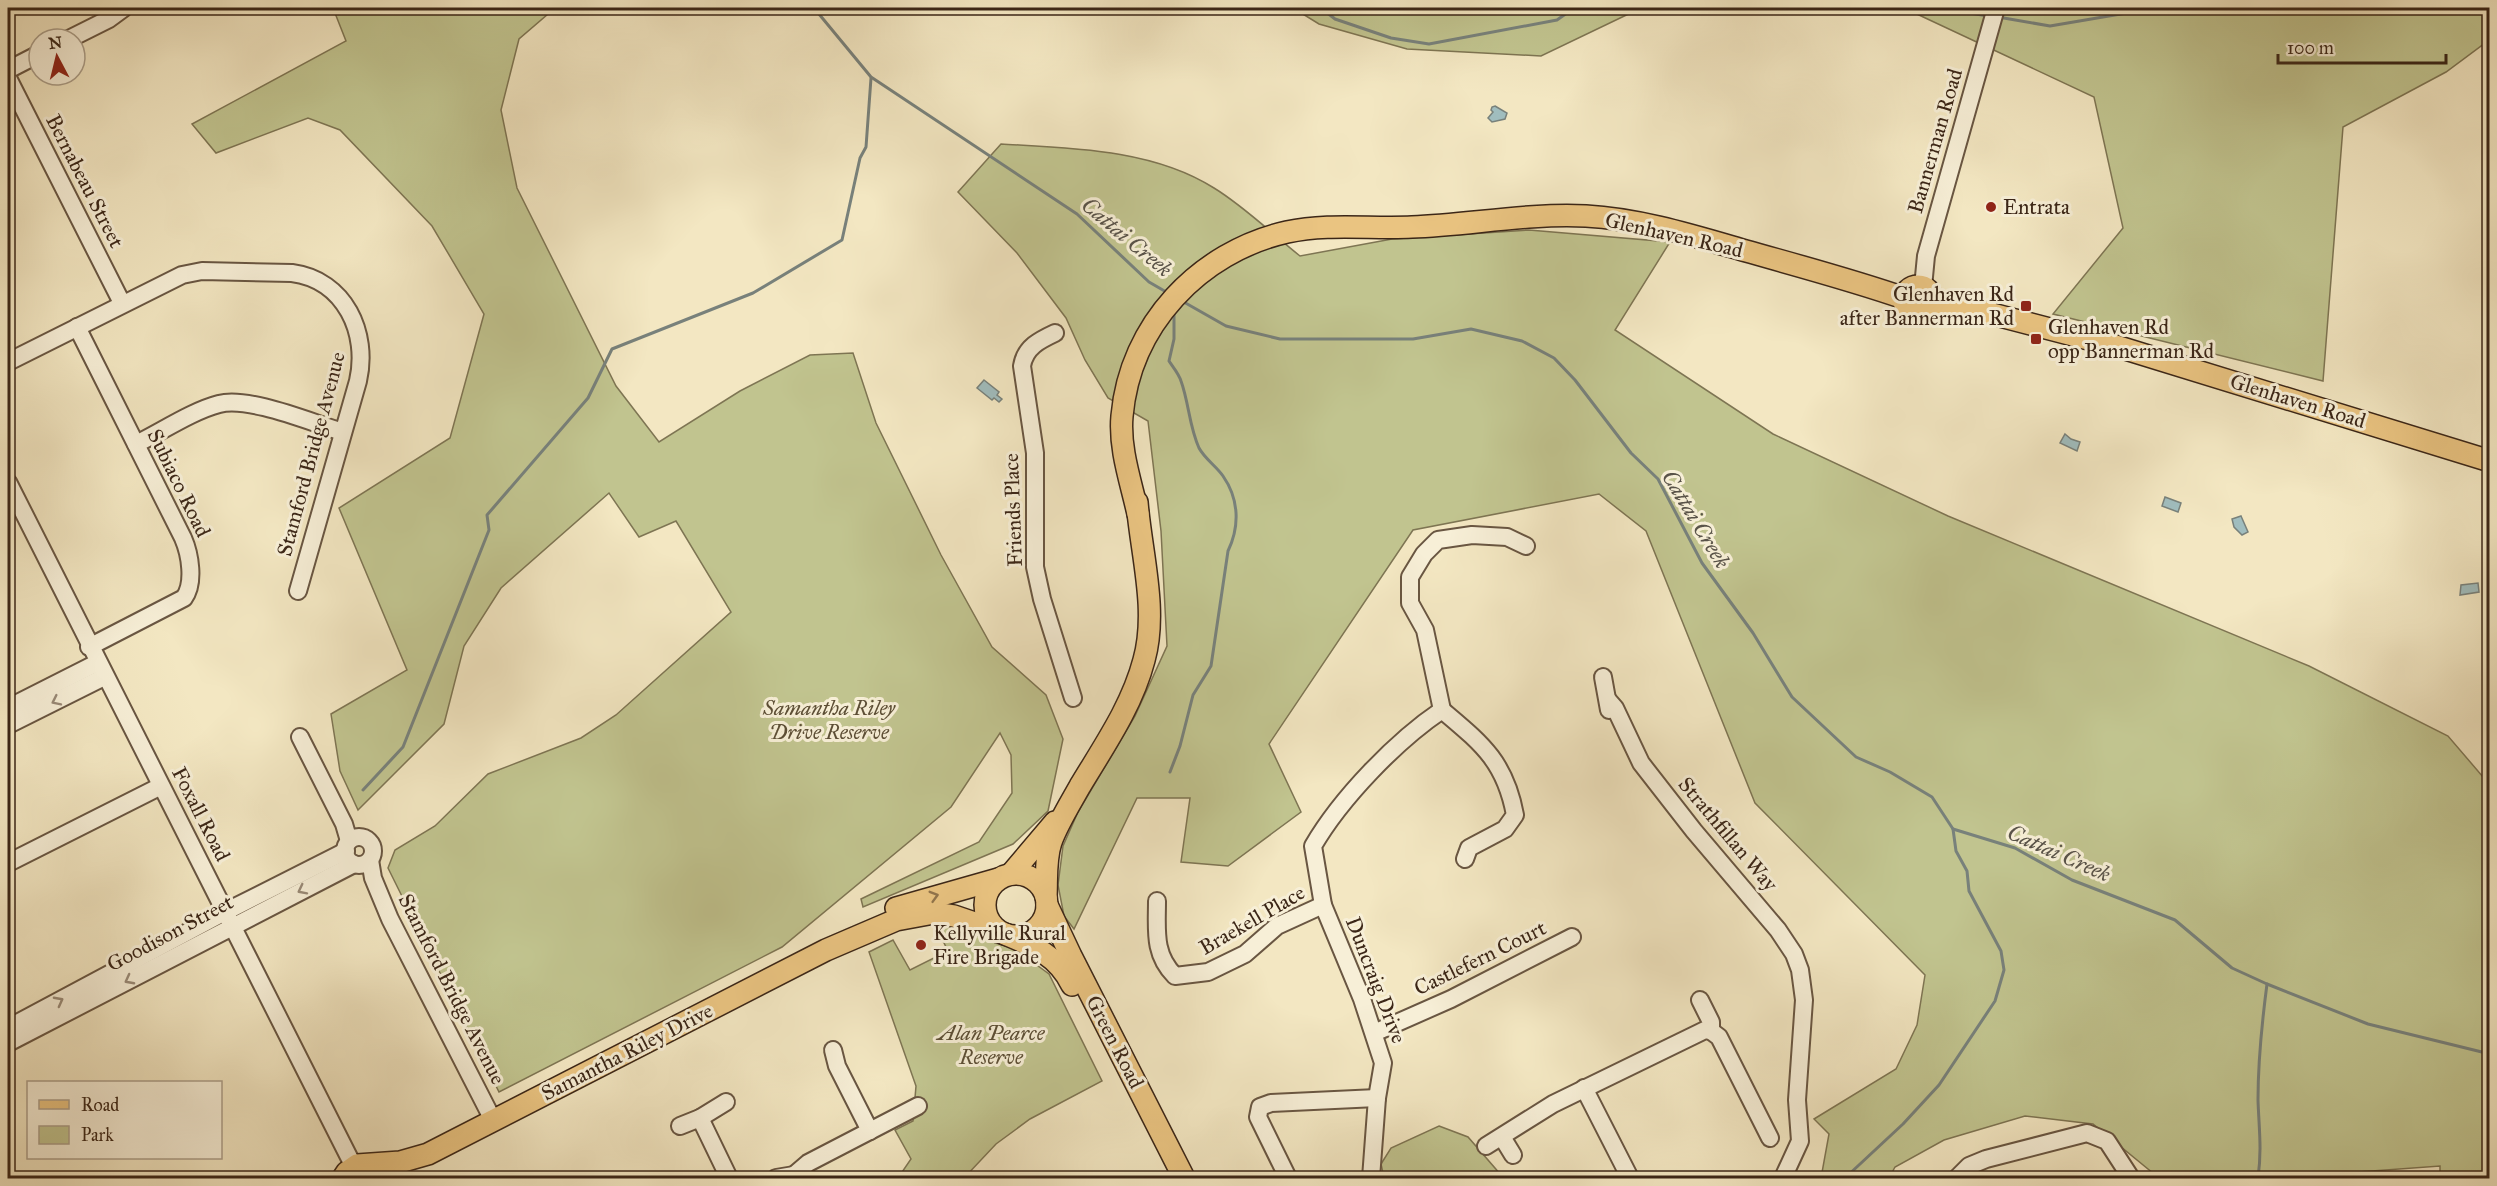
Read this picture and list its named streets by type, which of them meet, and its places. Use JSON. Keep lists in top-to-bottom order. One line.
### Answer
{"streets":{"main road":["Glenhaven Road","Green Road","Samantha Riley Drive"],"street":["Bannerman Road","Bernabeau Street","Stamford Bridge Avenue","Subiaco Road","Friends Place","Foxall Road","Strathfillan Way","Braekell Place","Goodison Street","Castlefern Court","Duncraig Drive"]},"crossings":[["Bannerman Road","Glenhaven Road"],["Bernabeau Street","Stamford Bridge Avenue"],["Glenhaven Road","Green Road"],["Glenhaven Road","Samantha Riley Drive"],["Stamford Bridge Avenue","Subiaco Road"],["Stamford Bridge Avenue","Goodison Street"],["Stamford Bridge Avenue","Samantha Riley Drive"],["Subiaco Road","Foxall Road"],["Foxall Road","Goodison Street"],["Foxall Road","Samantha Riley Drive"],["Braekell Place","Duncraig Drive"],["Castlefern Court","Duncraig Drive"],["Green Road","Samantha Riley Drive"]],"water":["Cattai Creek"],"parks":["Samantha Riley Drive Reserve","Alan Pearce Reserve"],"places":{"other":["Entrata","Kellyville Rural Fire Brigade"],"transit":["Glenhaven Rd after Bannerman Rd","Glenhaven Rd opp Bannerman Rd"]},"legend":["Road","Park"],"scale_bar":"100 m","north":"top"}
